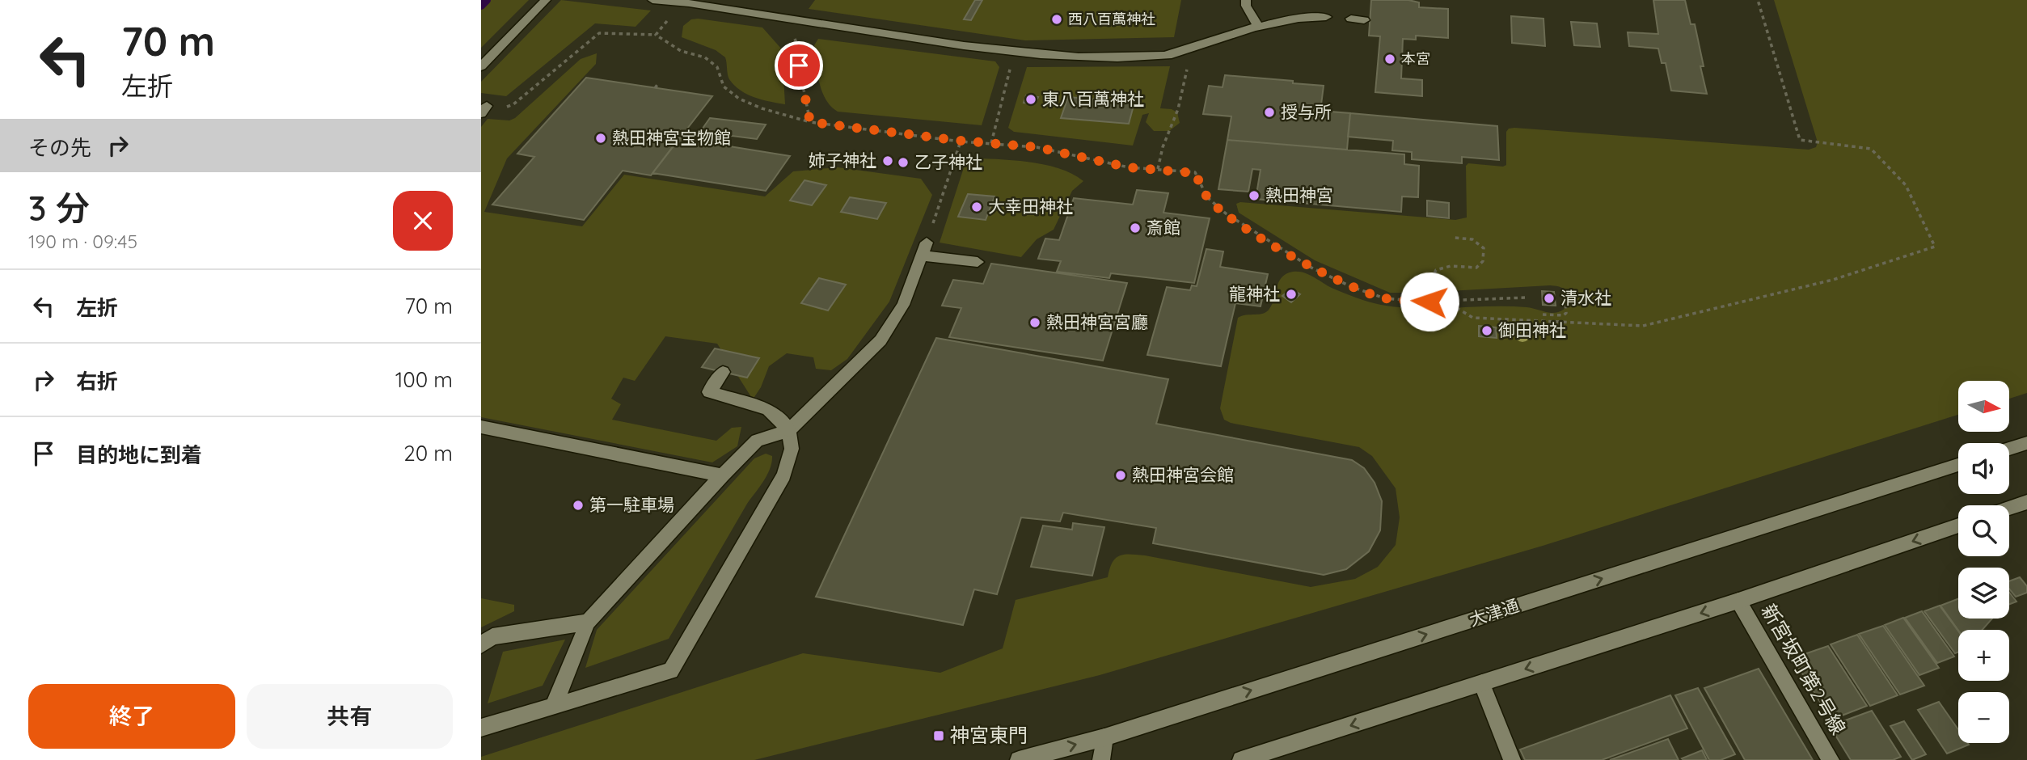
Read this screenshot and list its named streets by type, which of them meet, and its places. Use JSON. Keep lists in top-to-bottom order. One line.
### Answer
{"streets":{"main road":["大津通","新宮坂町第2号線"]},"places":{"other":["西八百萬神社","本宮","東八百萬神社","授与所","熱田神宮宝物館","姉子神社","乙子神社","熱田神宮","大幸田神社","斎館","龍神社","清水社","熱田神宮宮廳","御田神社","熱田神宮会館","第一駐車場"],"transit":["神宮東門"]},"north":"right","page":{"turn":["70 m","左折"],"then":"その先","heading":["3 分","190 m · 09:45"],"list":[{"name":"左折","value":"70 m"},{"name":"右折","value":"100 m"},{"name":"目的地に到着","value":"20 m"}],"map_buttons":["+","−"],"buttons":["終了","共有"]}}
